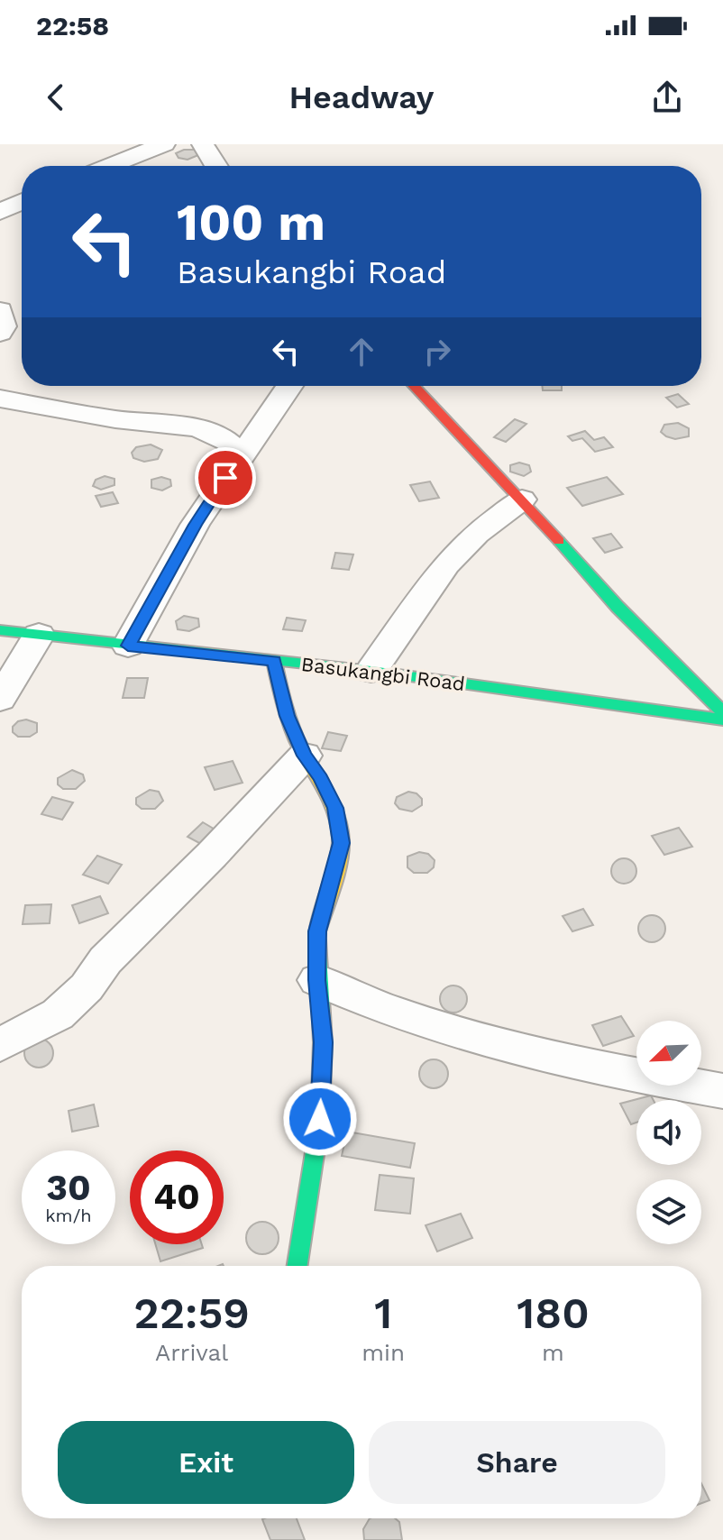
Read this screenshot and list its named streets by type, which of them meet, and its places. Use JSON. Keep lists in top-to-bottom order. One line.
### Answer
{"streets":{"street":["Basukangbi Road"]},"north":"bottom left","page":{"status":"22:58","header":"Headway","turn":["100 m","Basukangbi Road"],"speed":"30 km/h","limit":"40","eta":["22:59","Arrival","1","min","180","m"],"buttons":["Exit","Share"]}}
